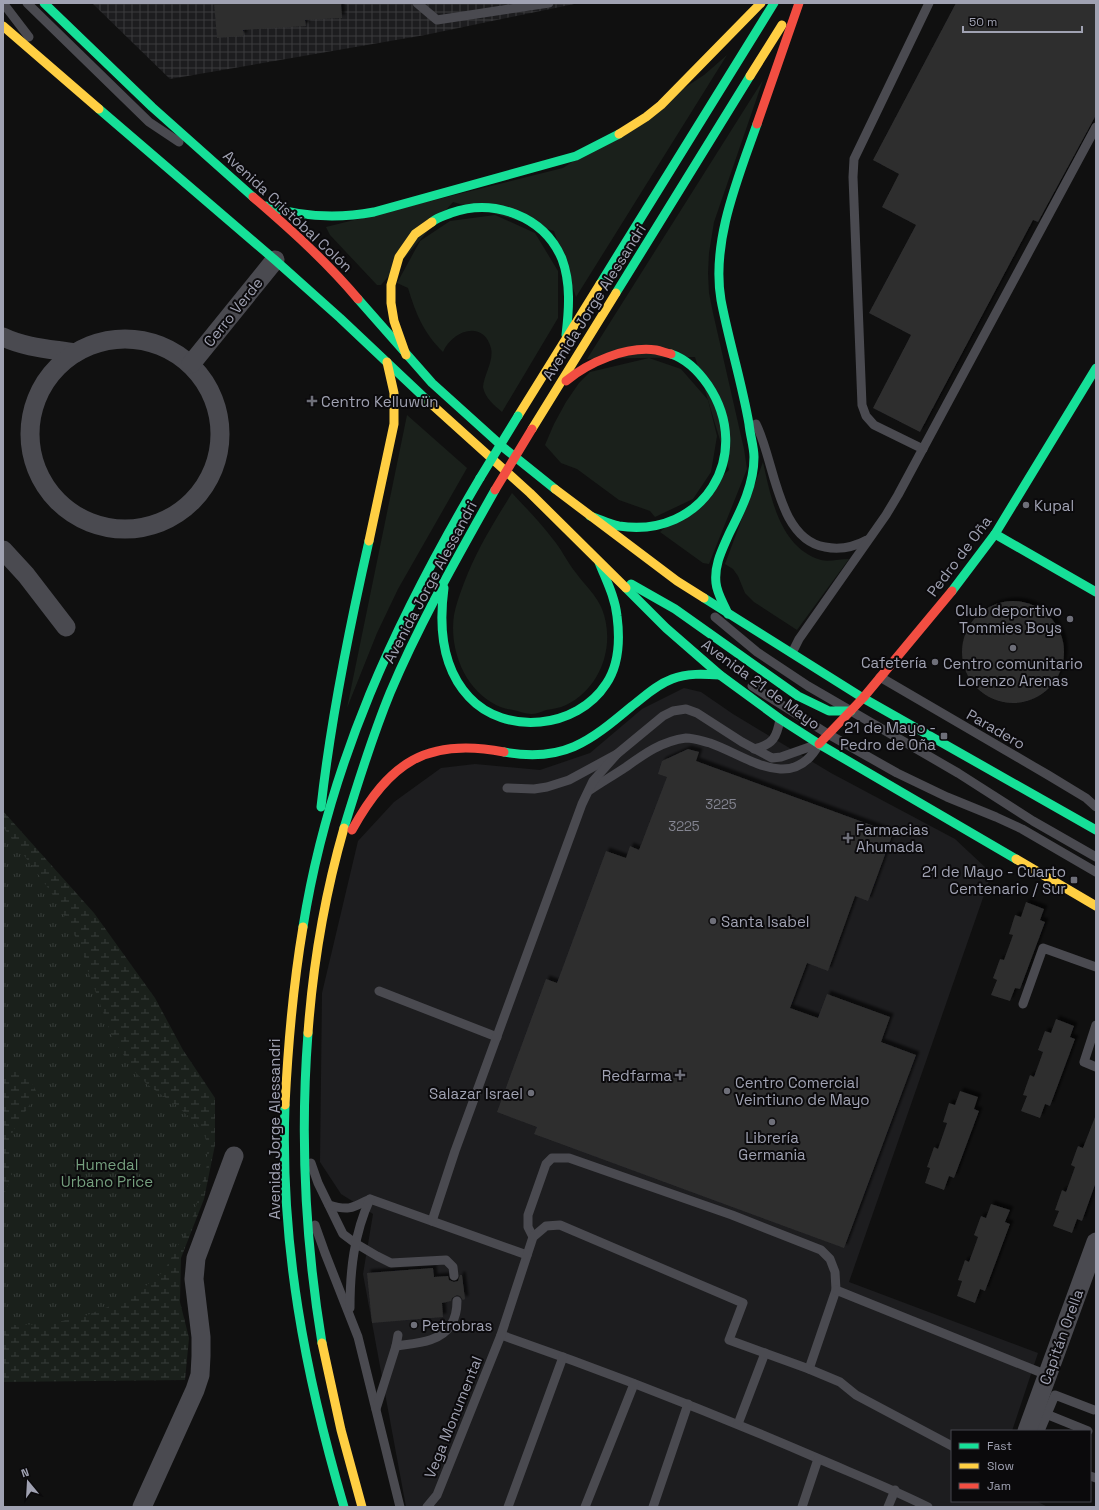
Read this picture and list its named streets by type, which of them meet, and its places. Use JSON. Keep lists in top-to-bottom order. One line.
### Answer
{"streets":{"main road":["Avenida Cristóbal Colón","Avenida Jorge Alessandri","Pedro de Oña","Avenida 21 de Mayo"],"street":["Cerro Verde","Capitán Orella"],"lane":["Paradero","Vega Monumental"]},"crossings":[["Pedro de Oña","Avenida 21 de Mayo"],["Pedro de Oña","Paradero"]],"parks":["Humedal Urbano Price"],"places":{"health":["Centro Kelluwün","Farmacias Ahumada","Redfarma"],"other":["Kupal","Club deportivo Tommies Boys","Centro comunitario Lorenzo Arenas","Cafetería","Santa Isabel","Centro Comercial Veintiuno de Mayo","Salazar Israel","Librería Germania","Petrobras"],"transit":["21 de Mayo - Pedro de Oña","21 de Mayo - Cuarto Centenario / Sur"]},"house_numbers":["3225","3225"],"legend":["Fast","Slow","Jam"],"scale_bar":"50 m","north":"top"}
